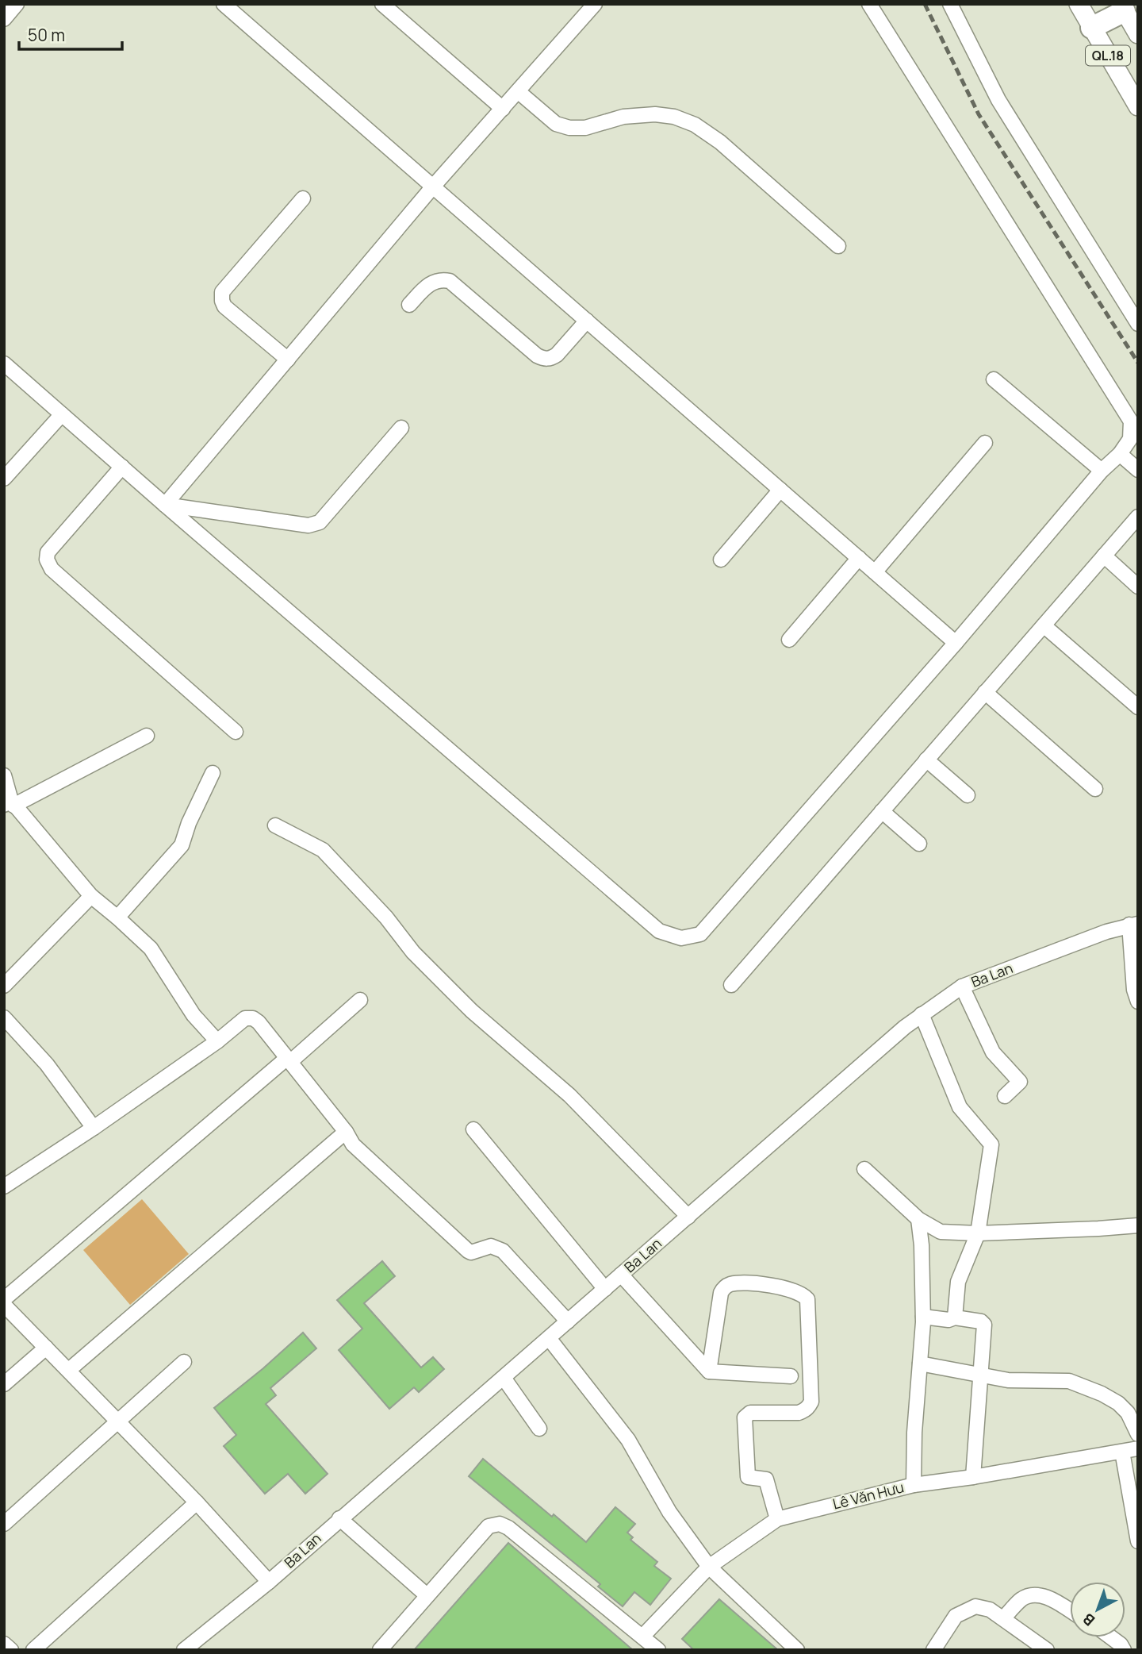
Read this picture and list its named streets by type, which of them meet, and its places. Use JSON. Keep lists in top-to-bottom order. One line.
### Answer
{"streets":{"main road":["QL.18"],"street":["Ba Lan","Lê Văn Hưu"]},"scale_bar":"50 m","north":"bottom left"}
